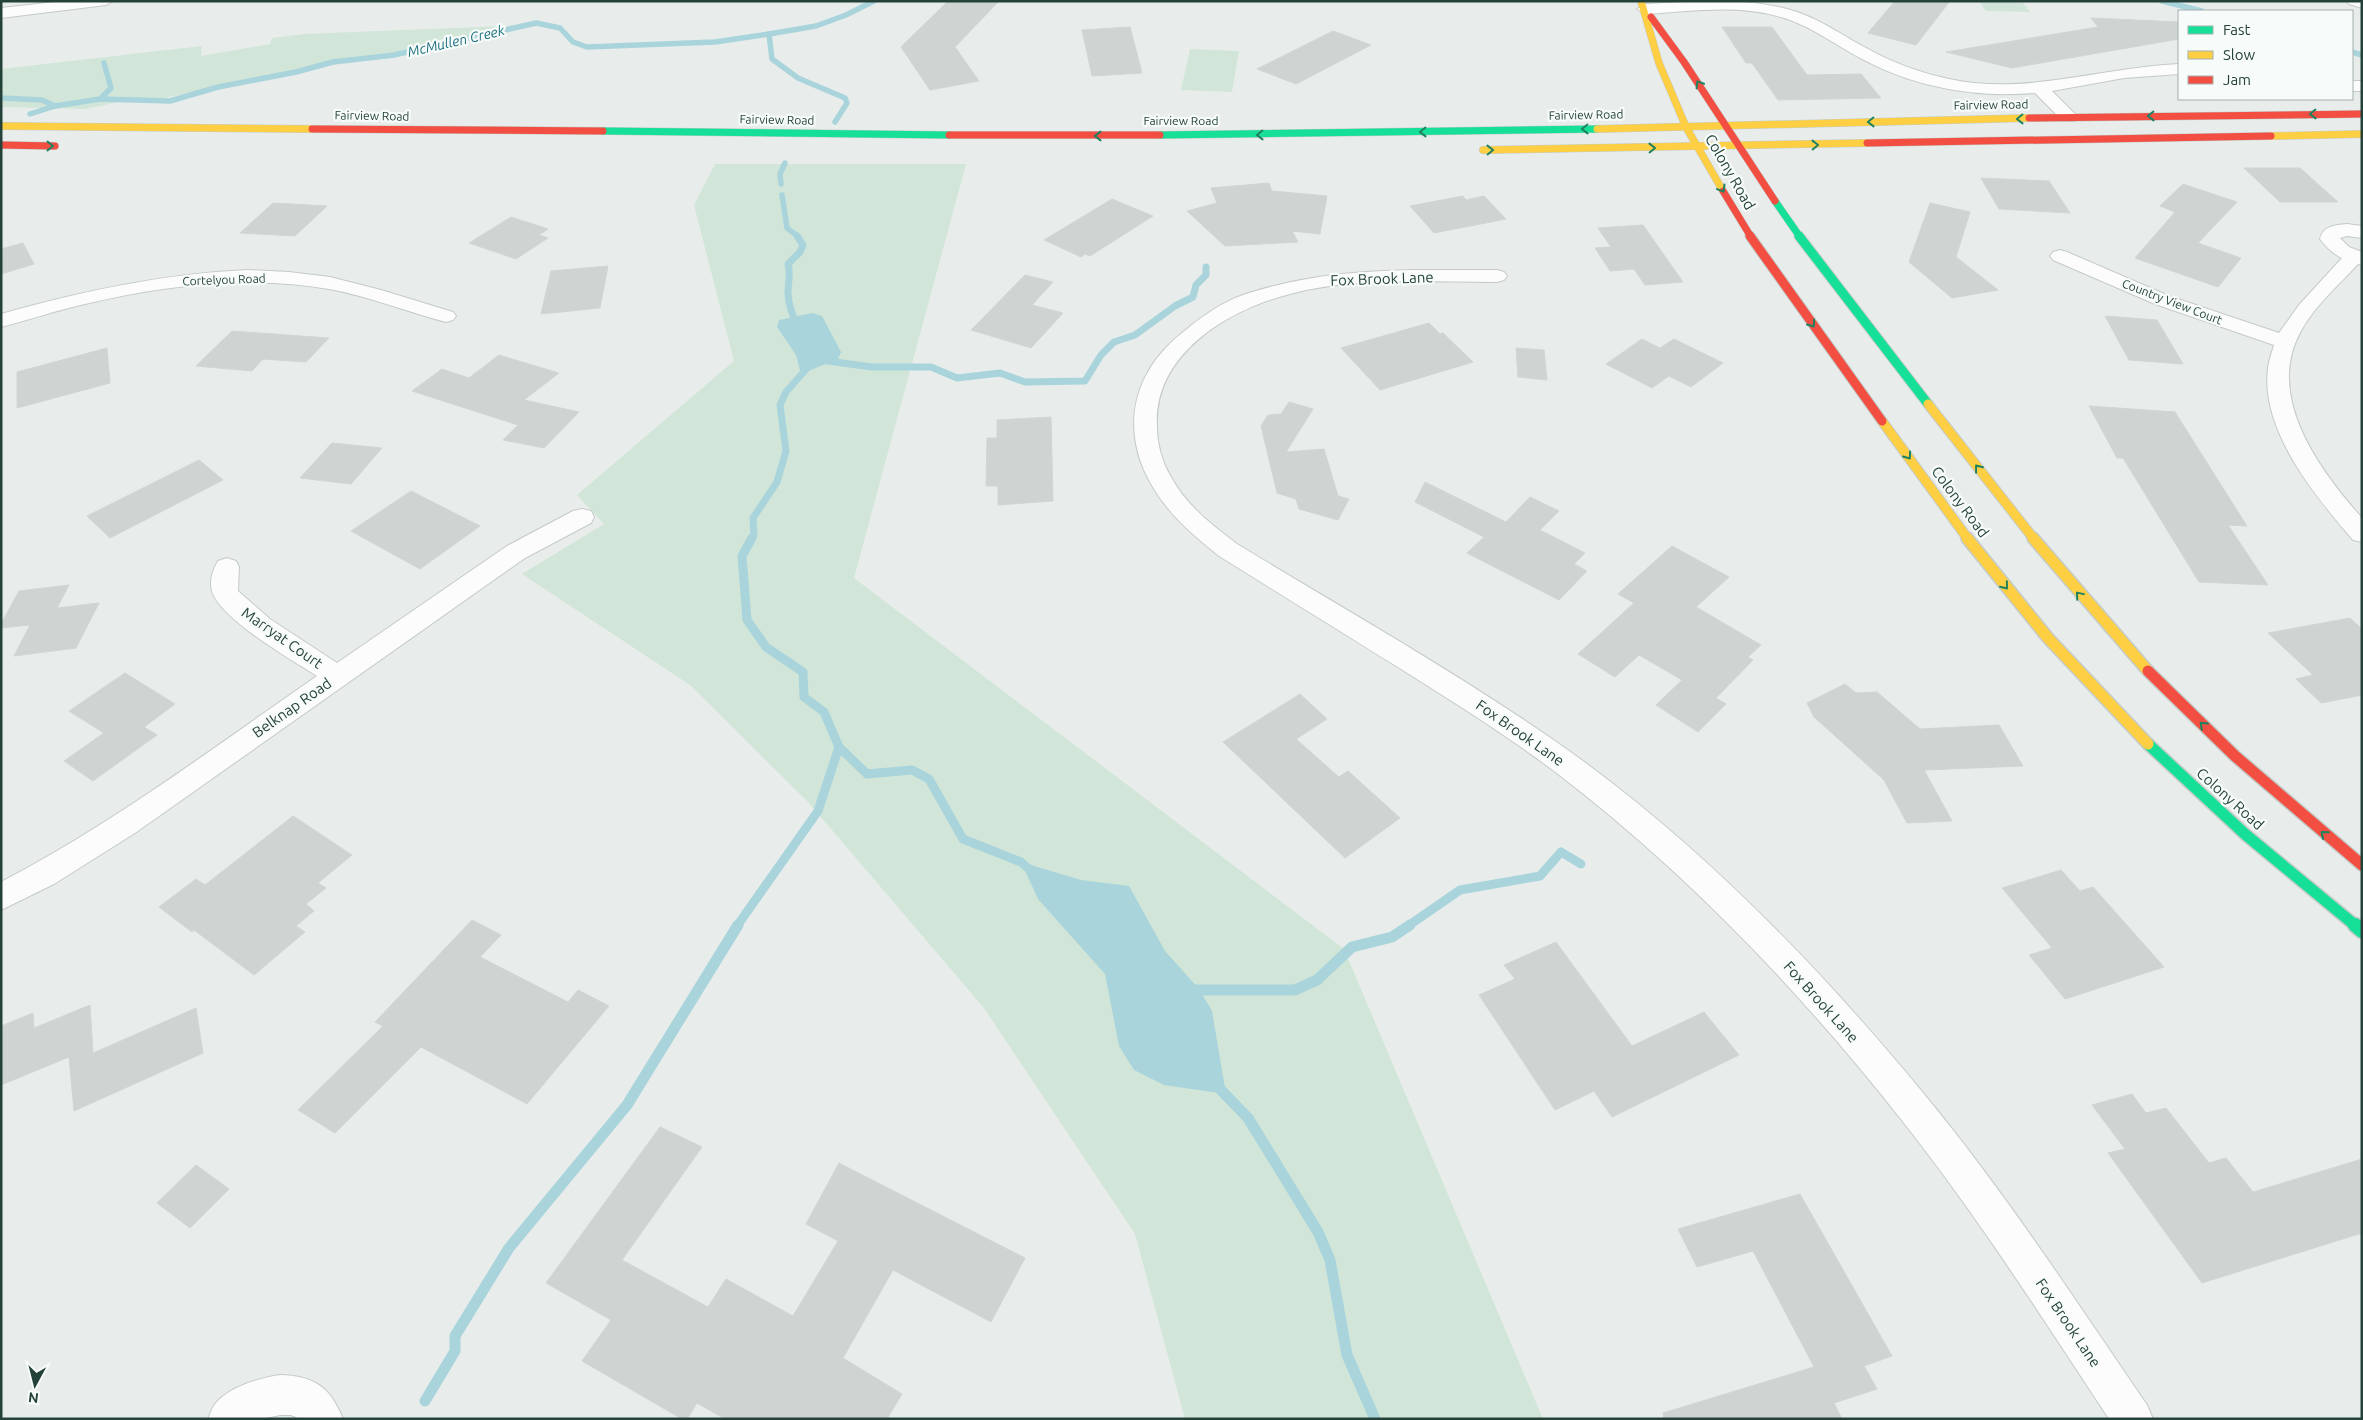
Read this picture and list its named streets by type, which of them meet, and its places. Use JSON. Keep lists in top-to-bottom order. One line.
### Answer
{"streets":{"main road":["Fairview Road","Colony Road"],"street":["Fox Brook Lane","Cortelyou Road","Country View Court","Marryat Court","Belknap Road"]},"crossings":[["Fairview Road","Colony Road"],["Marryat Court","Belknap Road"]],"water":["McMullen Creek"],"legend":["Fast","Slow","Jam"],"north":"bottom"}
